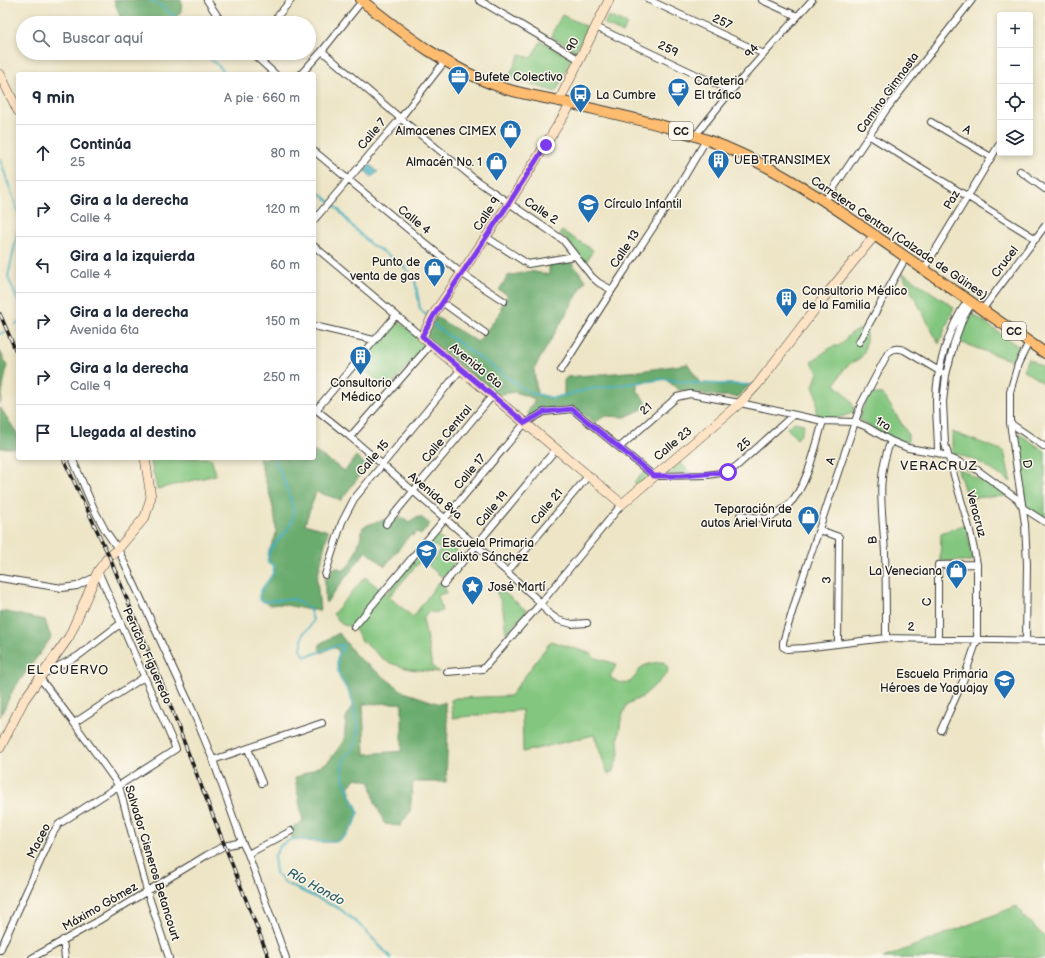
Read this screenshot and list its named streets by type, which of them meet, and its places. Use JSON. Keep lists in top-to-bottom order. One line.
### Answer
{"streets":{"main road":["CC","Carretera Central (Calzada de Güines)"],"street":["257","90","259","94","Camino Gimnasta","A","Calle 7","Paz","Calle 2","Calle 9","Calle 4","Calle 13","Crucel","Avenida 6ta","21","1ra","Calle Central","Calle 23","25","Calle 15","D","Calle 17","Avenida 8va","Calle 21","Calle 19","Veracruz","B","3","C","2","Perucho Figueredo","Maceo","Salvador Cisneros Betancourt","Máximo Gómez"]},"crossings":[["257","94"],["90","259"],["90","Carretera Central (Calzada de Güines)"],["259","94"],["94","Carretera Central (Calzada de Güines)"],["Camino Gimnasta","Carretera Central (Calzada de Güines)"],["A","Paz"],["A","1ra"],["A","Veracruz"],["A","3"],["A","2"],["Calle 7","Calle 2"],["Calle 7","Calle 4"],["Calle 7","Carretera Central (Calzada de Güines)"],["Paz","Carretera Central (Calzada de Güines)"],["Calle 2","Calle 9"],["Calle 2","Calle 13"],["Calle 9","Calle 4"],["Calle 9","Carretera Central (Calzada de Güines)"],["Calle 9","Avenida 6ta"],["Carretera Central (Calzada de Güines)","Calle 13"],["Carretera Central (Calzada de Güines)","Crucel"],["Carretera Central (Calzada de Güines)","Calle 23"],["Carretera Central (Calzada de Güines)","D"],["Carretera Central (Calzada de Güines)","Veracruz"],["Avenida 6ta","Calle Central"],["Avenida 6ta","Calle 23"],["Avenida 6ta","Calle 15"],["Avenida 6ta","Calle 17"],["Avenida 6ta","Calle 21"],["Avenida 6ta","Calle 19"],["21","1ra"],["1ra","Calle 23"],["1ra","25"],["1ra","D"],["1ra","Veracruz"],["1ra","B"],["Calle Central","Avenida 8va"],["Calle 23","25"],["Calle 23","Avenida 8va"],["Calle 15","Avenida 8va"],["D","2"],["Calle 17","Avenida 8va"],["Avenida 8va","Calle 21"],["Avenida 8va","Calle 19"],["Veracruz","C"],["Veracruz","2"],["B","2"],["3","2"],["C","2"],["Perucho Figueredo","Maceo"],["Maceo","Salvador Cisneros Betancourt"],["Salvador Cisneros Betancourt","Máximo Gómez"]],"districts":["VERACRUZ","EL CUERVO"],"water":["Río Hondo"],"places":{"office":["Bufete Colectivo"],"cafe":["Cafeteria El tráfico"],"bus stop":["La Cumbre"],"shop":["Almacenes CIMEX","Almacén No. 1","Punto de venta de gas","Teparación de autos Ariel Viruta","La Veneciana"],"building":["UEB TRANSIMEX","Consultorio Médico de la Familia","Consultorio Médico"],"school or university":["Círculo Infantil","Escuela Primaria Calixto Sánchez","Escuela Primaria Héroes de Yaguajay"],"place":["José Martí"]},"page":{"map_buttons":["+","−"],"search":"Buscar aquí","heading":["9 min","A pie · 660 m"],"list":[["Continúa","25","80 m"],["Gira a la derecha","Calle 4","120 m"],["Gira a la izquierda","Calle 4","60 m"],["Gira a la derecha","Avenida 6ta","150 m"],["Gira a la derecha","Calle 9","250 m"],"Llegada al destino"]}}
